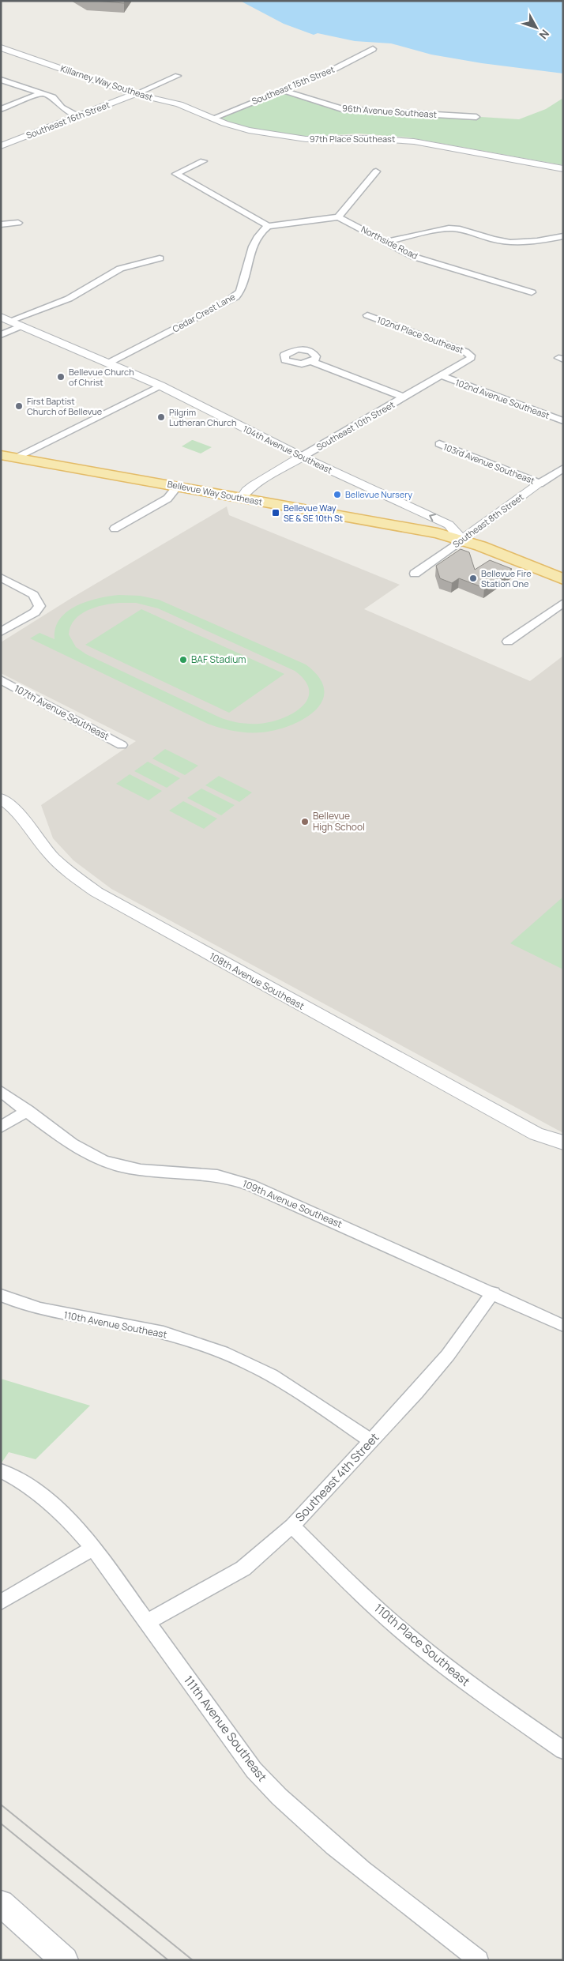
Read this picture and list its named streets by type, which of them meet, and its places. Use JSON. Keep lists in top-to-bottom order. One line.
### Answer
{"streets":{"main road":["Bellevue Way Southeast"],"street":["Killarney Way Southeast","Southeast 15th Street","96th Avenue Southeast","Southeast 16th Street","97th Place Southeast","Northside Road","Cedar Crest Lane","102nd Place Southeast","102nd Avenue Southeast","Southeast 10th Street","104th Avenue Southeast","103rd Avenue Southeast","Southeast 8th Street","107th Avenue Southeast","108th Avenue Southeast","109th Avenue Southeast","110th Avenue Southeast","Southeast 4th Street","110th Place Southeast","111th Avenue Southeast"]},"crossings":[["Killarney Way Southeast","Southeast 15th Street"],["Killarney Way Southeast","Southeast 16th Street"],["Killarney Way Southeast","97th Place Southeast"],["Southeast 15th Street","96th Avenue Southeast"],["Southeast 15th Street","97th Place Southeast"],["Cedar Crest Lane","104th Avenue Southeast"],["102nd Place Southeast","Southeast 10th Street"],["102nd Avenue Southeast","Southeast 10th Street"],["Southeast 10th Street","104th Avenue Southeast"],["Southeast 10th Street","Bellevue Way Southeast"],["104th Avenue Southeast","Bellevue Way Southeast"],["104th Avenue Southeast","Southeast 8th Street"],["103rd Avenue Southeast","Southeast 8th Street"],["Bellevue Way Southeast","Southeast 8th Street"],["109th Avenue Southeast","Southeast 4th Street"],["110th Avenue Southeast","Southeast 4th Street"],["Southeast 4th Street","110th Place Southeast"],["Southeast 4th Street","111th Avenue Southeast"]],"places":{"other":["Bellevue Church of Christ","First Baptist Church of Bellevue","Pilgrim Lutheran Church","Bellevue Nursery","Bellevue Fire Station One","BAF Stadium","Bellevue High School"],"transit":["Bellevue Way SE & SE 10th St"]},"north":"bottom right"}
